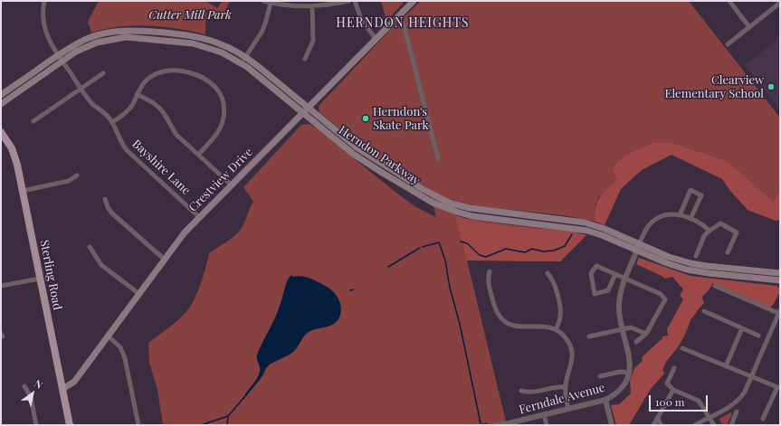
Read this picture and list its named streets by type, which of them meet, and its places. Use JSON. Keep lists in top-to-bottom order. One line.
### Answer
{"streets":{"main road":["Herndon Parkway","Crestview Drive","Sterling Road"],"street":["Bayshire Lane","Ferndale Avenue"]},"crossings":[["Herndon Parkway","Bayshire Lane"],["Herndon Parkway","Crestview Drive"],["Herndon Parkway","Ferndale Avenue"],["Bayshire Lane","Crestview Drive"],["Crestview Drive","Sterling Road"]],"districts":["HERNDON HEIGHTS"],"parks":["Cutter Mill Park"],"places":["Clearview Elementary School","Herndon's Skate Park"],"scale_bar":"100 m","north":"top right"}
